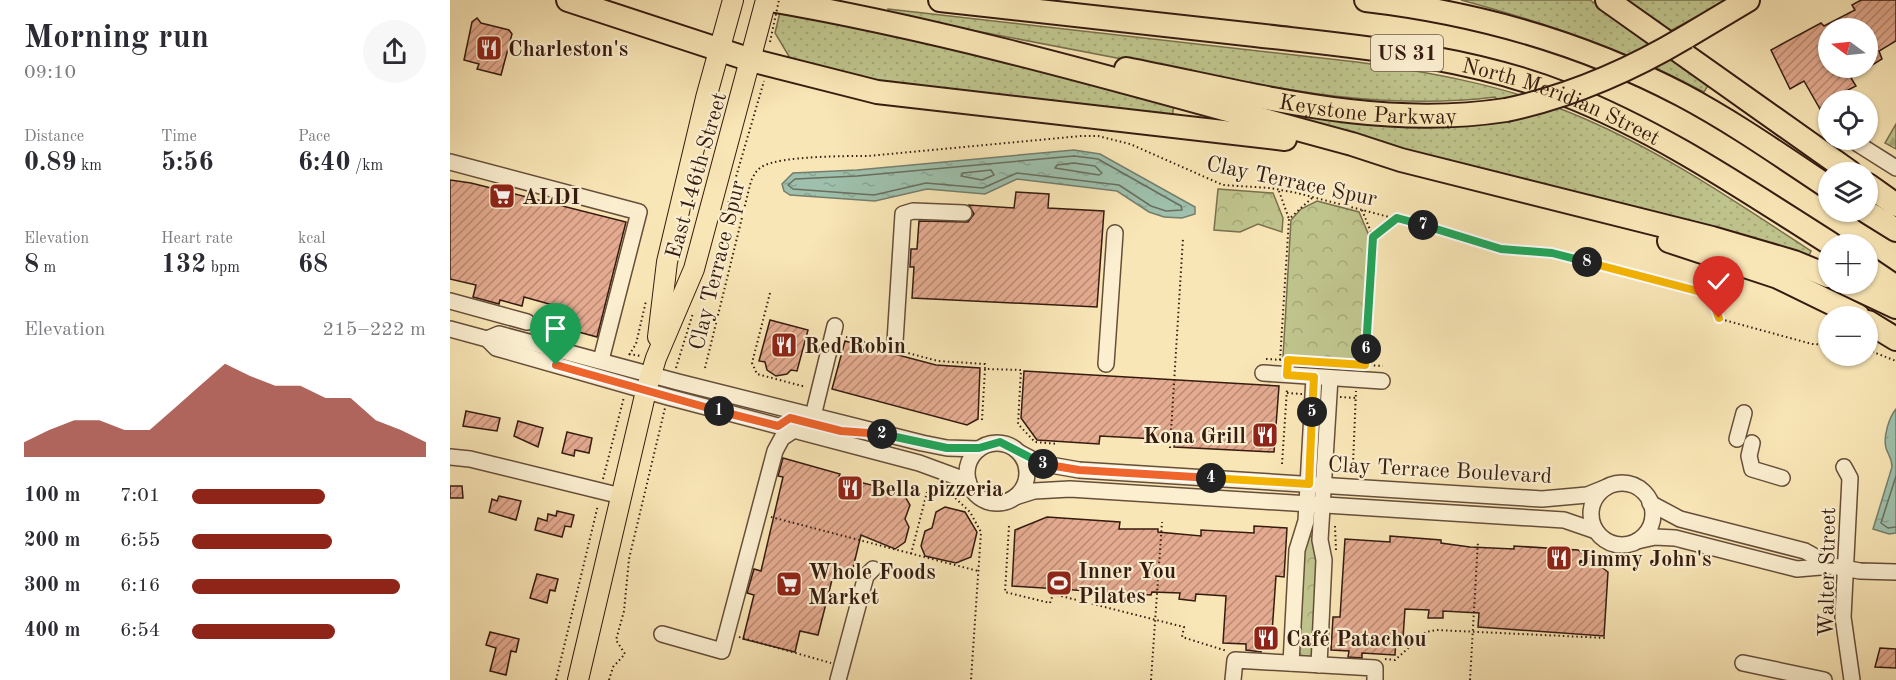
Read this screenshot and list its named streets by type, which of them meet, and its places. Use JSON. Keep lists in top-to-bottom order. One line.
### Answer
{"streets":{"highway":["US 31","North Meridian Street","Keystone Parkway"],"main road":["East 146th Street"],"street":["Clay Terrace Boulevard","Walter Street"],"path":["Clay Terrace Spur"]},"places":{"restaurant":["Charleston's","Red Robin","Kona Grill","Bella pizzeria","Jimmy John's","Café Patachou"],"supermarket":["ALDI","Whole Foods Market"],"sports":["Inner You Pilates"]},"north":"left","page":{"heading":["Morning run","09:10"],"map_buttons":["+","−"],"stats":[["Distance","0.89 km"],["Time","5:56"],["Pace","6:40 /km"],["Elevation","8 m"],["Heart rate","132 bpm"],["kcal","68"]],"pins":["7","8","6","1","5","2","3","4"],"chart":["Elevation","215–222 m"],"list":[{"name":"100 m","note":"7:01"},{"name":"200 m","note":"6:55"},{"name":"300 m","note":"6:16"},{"name":"400 m","note":"6:54"}]}}
